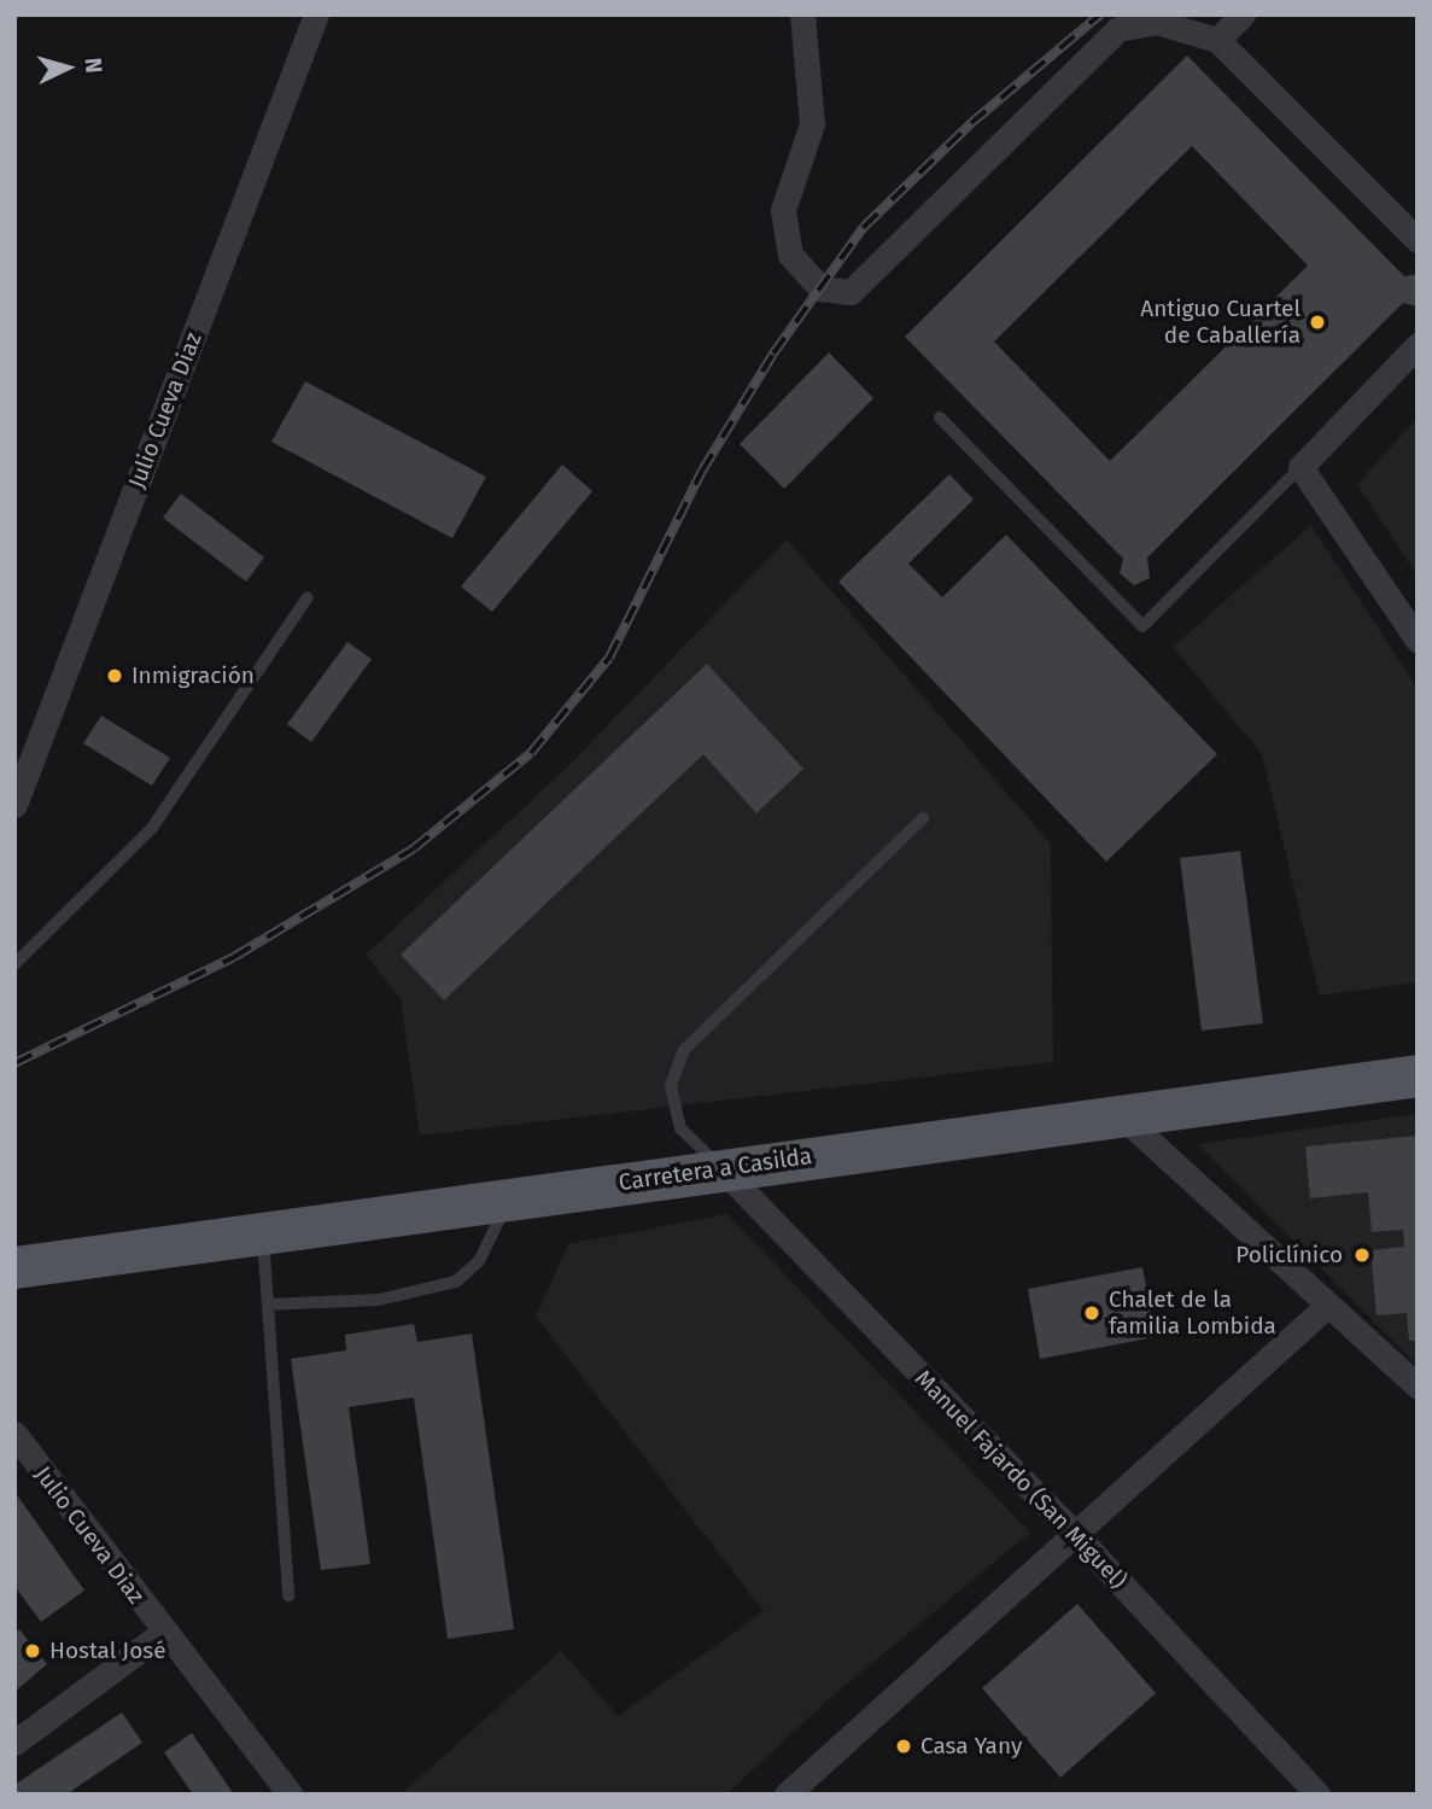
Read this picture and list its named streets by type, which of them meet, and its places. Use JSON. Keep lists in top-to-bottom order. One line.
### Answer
{"streets":{"main road":["Carretera a Casilda"],"street":["Julio Cueva Diaz","Manuel Fajardo (San Miguel)"]},"crossings":[["Carretera a Casilda","Manuel Fajardo (San Miguel)"]],"places":["Antiguo Cuartel de Caballería","Inmigración","Policlínico","Chalet de la familia Lombida","Hostal José","Casa Yany"],"north":"right"}
